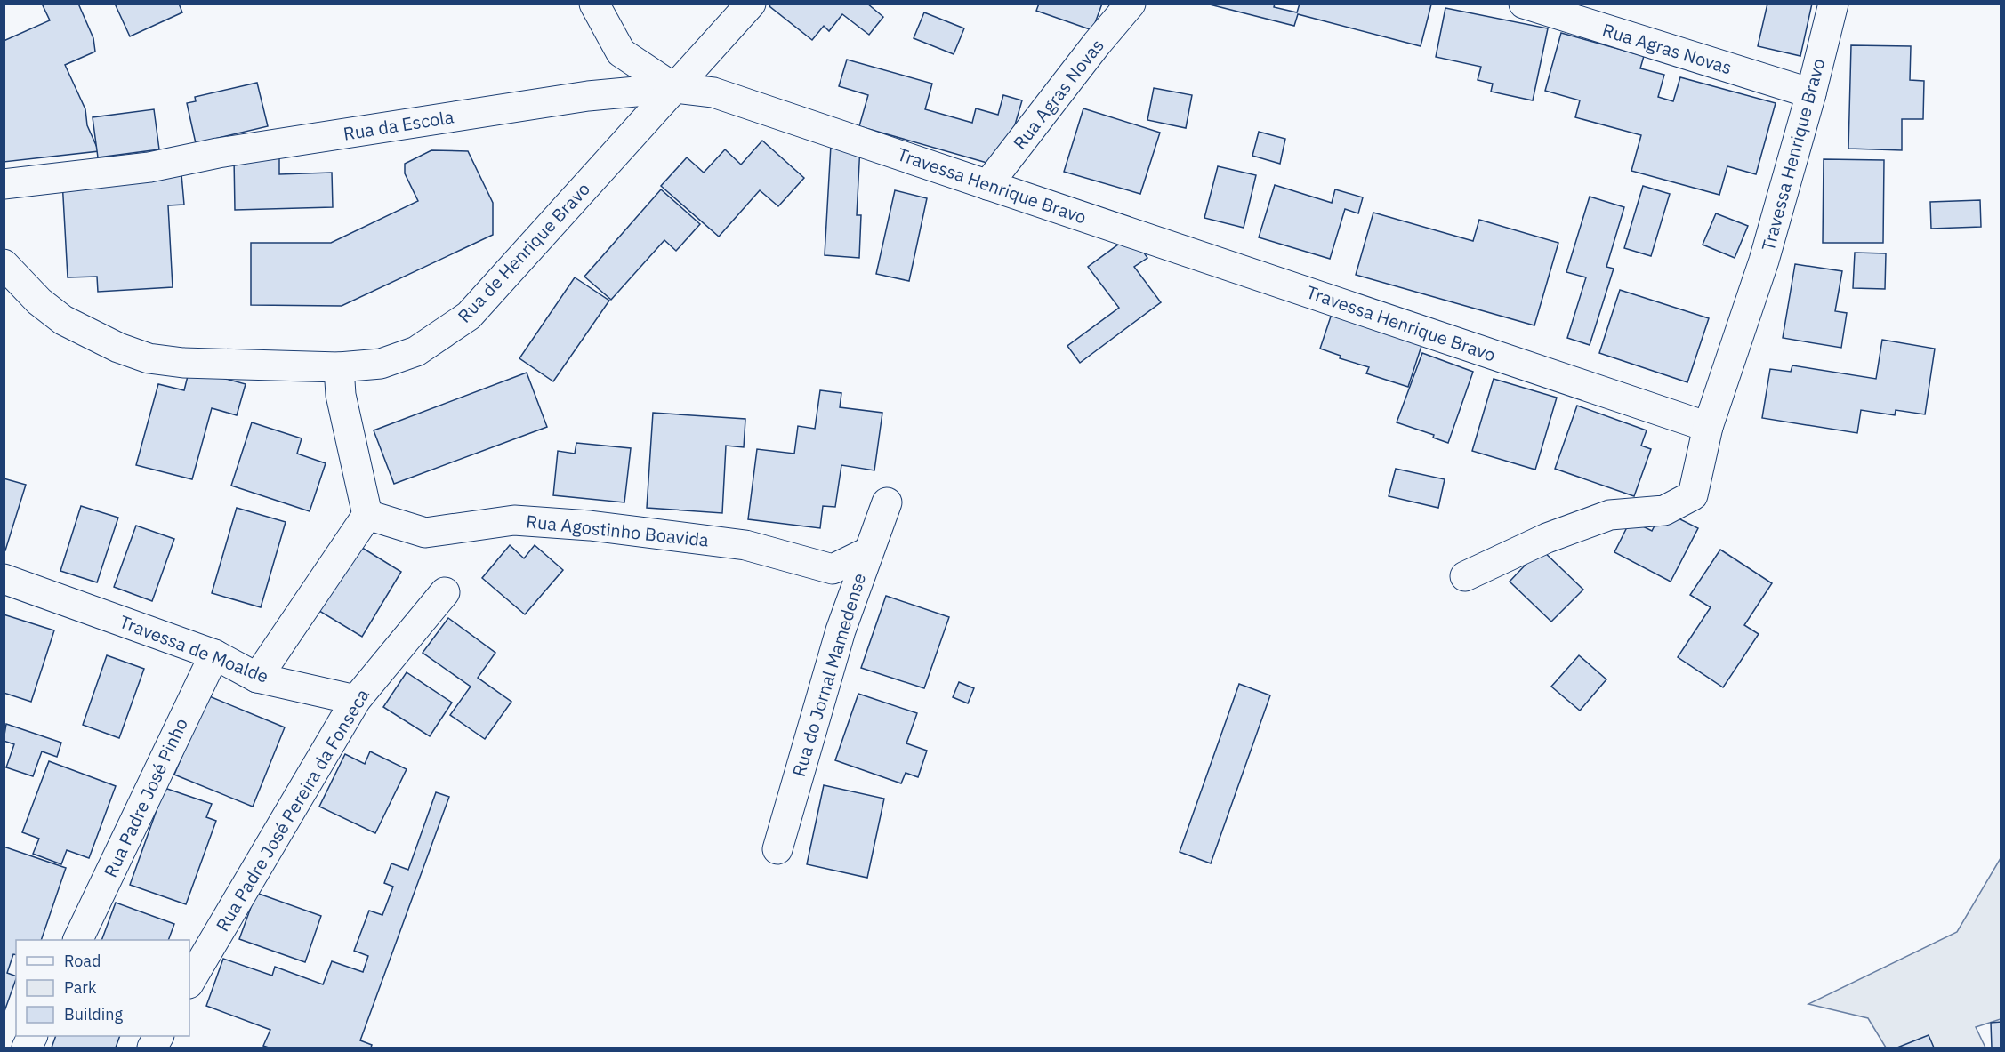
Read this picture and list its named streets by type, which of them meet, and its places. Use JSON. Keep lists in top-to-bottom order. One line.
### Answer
{"streets":{"street":["Rua Agras Novas","Rua da Escola","Travessa Henrique Bravo","Rua de Henrique Bravo","Rua Agostinho Boavida","Travessa de Moalde","Rua do Jornal Mamedense","Rua Padre José Pinho","Rua Padre José Pereira da Fonseca"]},"crossings":[["Rua Agras Novas","Travessa Henrique Bravo"],["Rua da Escola","Travessa Henrique Bravo"],["Rua da Escola","Rua de Henrique Bravo"],["Travessa Henrique Bravo","Rua de Henrique Bravo"],["Rua Agostinho Boavida","Rua do Jornal Mamedense"],["Travessa de Moalde","Rua Padre José Pinho"],["Travessa de Moalde","Rua Padre José Pereira da Fonseca"]],"legend":["Road","Park","Building"]}
